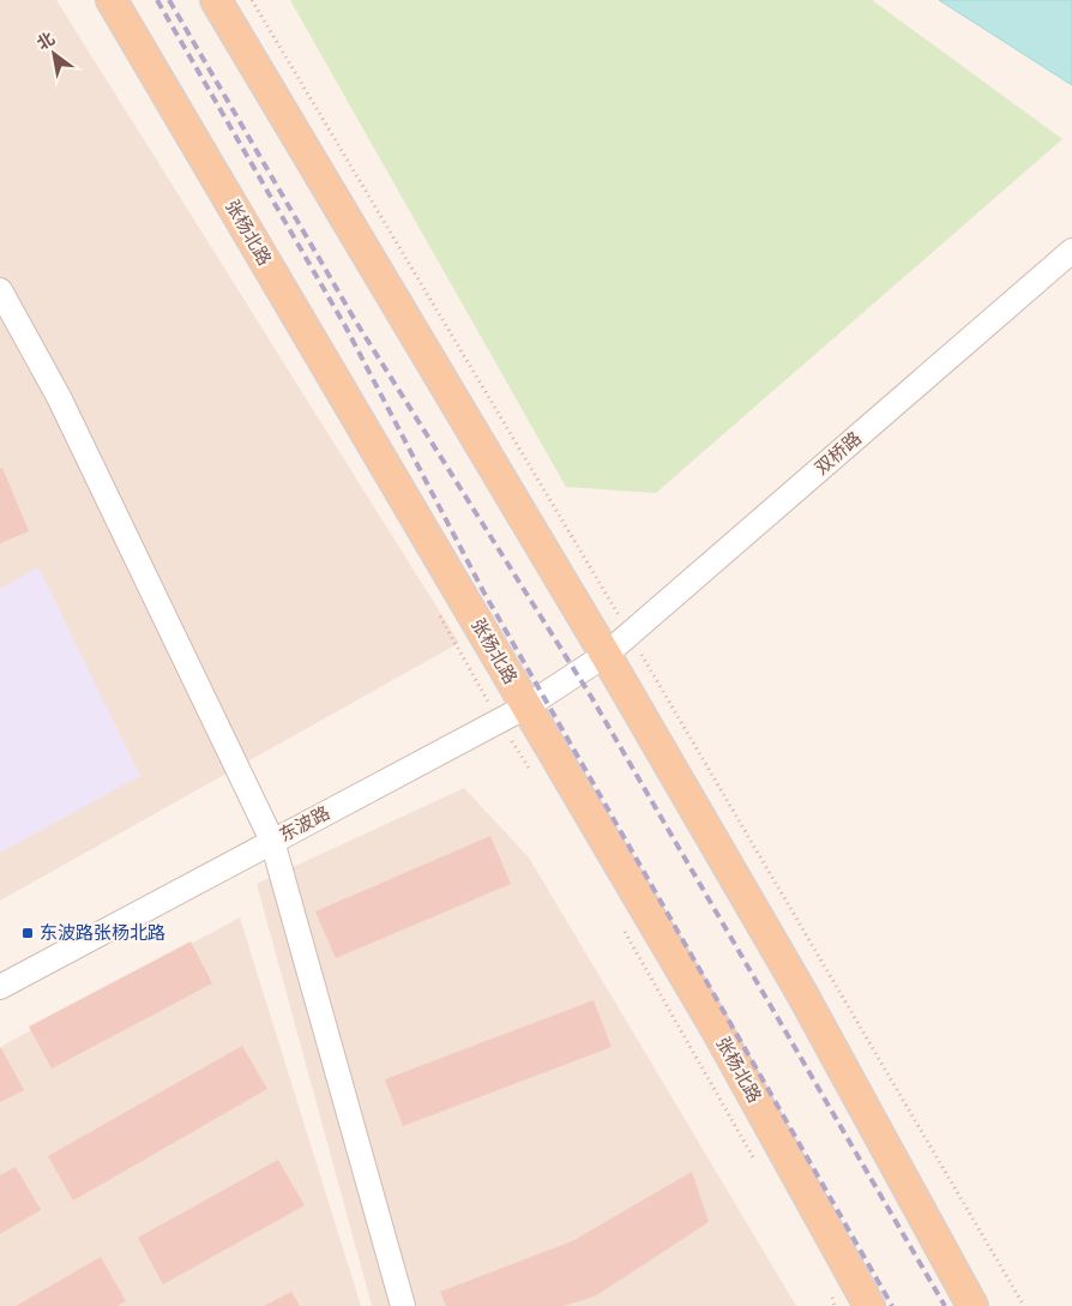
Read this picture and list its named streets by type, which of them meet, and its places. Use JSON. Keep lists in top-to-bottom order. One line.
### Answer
{"streets":{"main road":["张杨北路"],"street":["双桥路","东波路"]},"crossings":[["张杨北路","东波路"],["双桥路","东波路"]],"places":{"transit":["东波路张杨北路"]},"north":"top left"}
